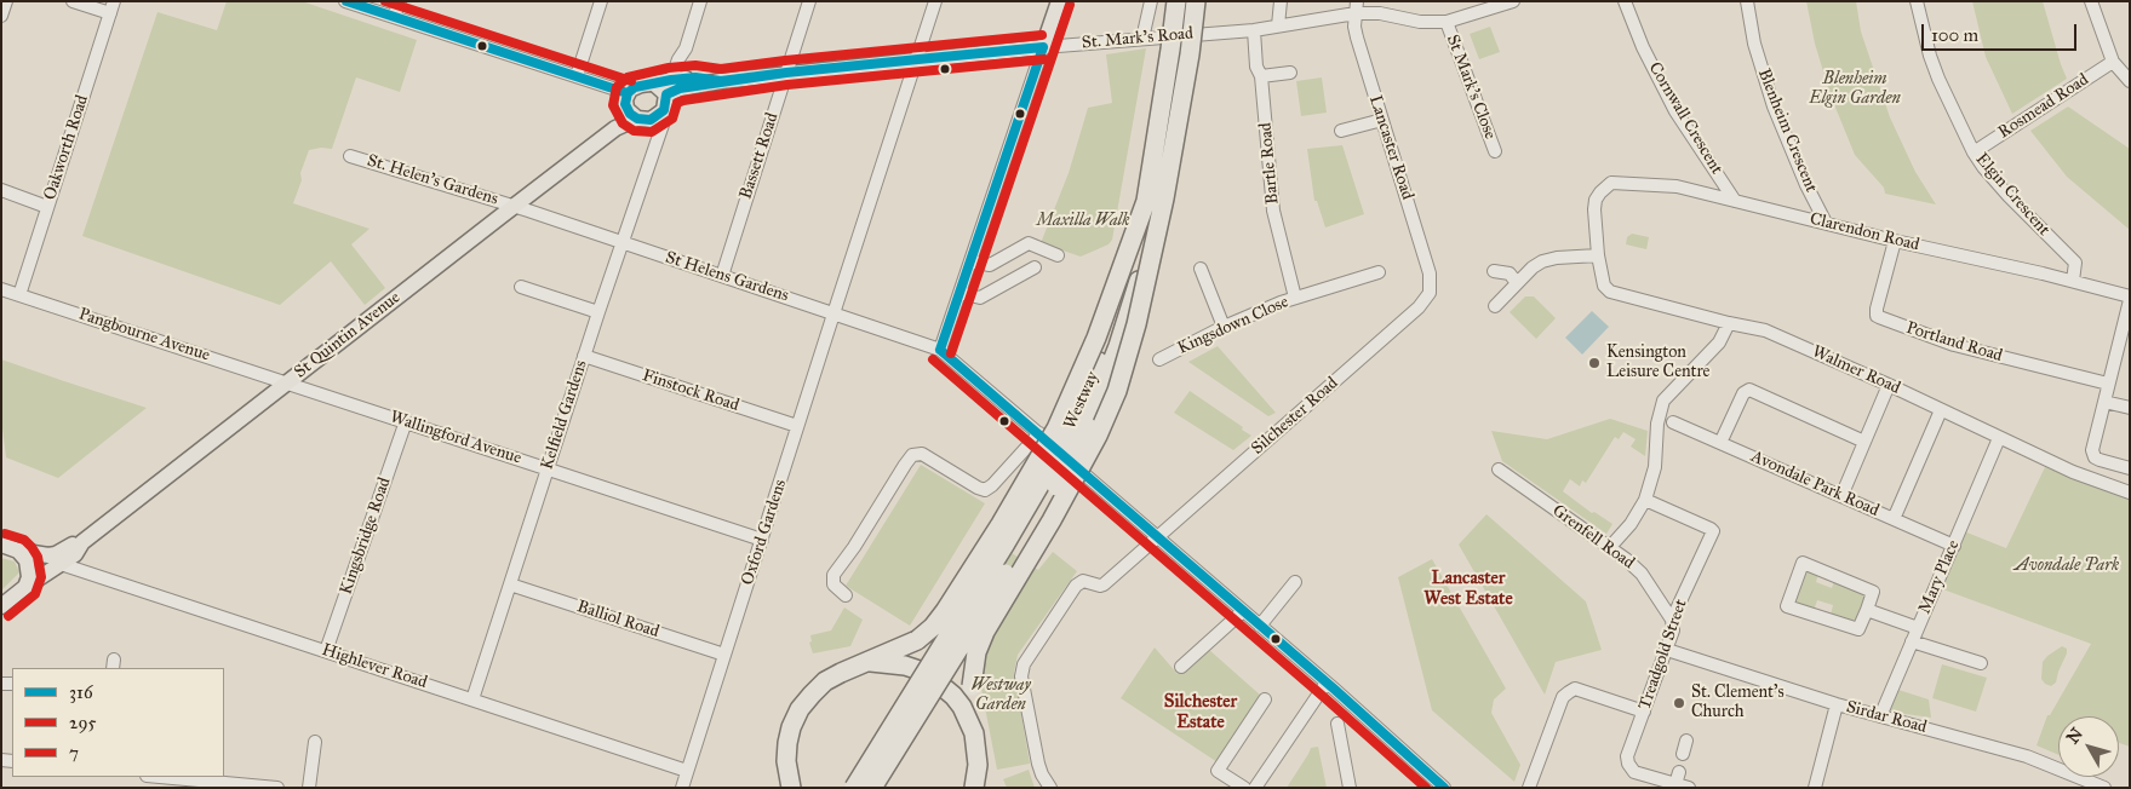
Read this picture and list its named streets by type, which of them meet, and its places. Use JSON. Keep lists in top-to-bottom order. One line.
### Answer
{"streets":{"highway":["Westway"],"main road":["St. Mark's Road","St Quintin Avenue"],"street":["St Mark's Close","Rosmead Road","Cornwall Crescent","Blenheim Crescent","Oakworth Road","Lancaster Road","Bassett Road","Bartle Road","St. Helen's Gardens","Elgin Crescent","Clarendon Road","St Helens Gardens","Kingsdown Close","Pangbourne Avenue","Portland Road","Walmer Road","Finstock Road","Kelfield Gardens","Silchester Road","Wallingford Avenue","Avondale Park Road","Oxford Gardens","Kingsbridge Road","Grenfell Road","Mary Place","Balliol Road","Treadgold Street","Highlever Road","Sirdar Road"]},"crossings":[["St. Mark's Road","St Mark's Close"],["St. Mark's Road","Lancaster Road"],["St. Mark's Road","Bassett Road"],["St. Mark's Road","Bartle Road"],["St. Mark's Road","St Quintin Avenue"],["St. Mark's Road","Oxford Gardens"],["Rosmead Road","Elgin Crescent"],["Cornwall Crescent","Clarendon Road"],["Blenheim Crescent","Clarendon Road"],["Oakworth Road","Pangbourne Avenue"],["Lancaster Road","Silchester Road"],["Bassett Road","St Helens Gardens"],["Bartle Road","Kingsdown Close"],["St. Helen's Gardens","St Helens Gardens"],["St. Helen's Gardens","St Quintin Avenue"],["Elgin Crescent","Clarendon Road"],["Clarendon Road","Portland Road"],["Clarendon Road","Walmer Road"],["St Helens Gardens","St Quintin Avenue"],["St Helens Gardens","Kelfield Gardens"],["St Helens Gardens","Oxford Gardens"],["Pangbourne Avenue","St Quintin Avenue"],["Pangbourne Avenue","Wallingford Avenue"],["St Quintin Avenue","Kelfield Gardens"],["St Quintin Avenue","Wallingford Avenue"],["St Quintin Avenue","Highlever Road"],["Walmer Road","Mary Place"],["Finstock Road","Kelfield Gardens"],["Finstock Road","Oxford Gardens"],["Kelfield Gardens","Wallingford Avenue"],["Kelfield Gardens","Balliol Road"],["Kelfield Gardens","Highlever Road"],["Wallingford Avenue","Oxford Gardens"],["Wallingford Avenue","Kingsbridge Road"],["Avondale Park Road","Mary Place"],["Oxford Gardens","Balliol Road"],["Oxford Gardens","Highlever Road"],["Kingsbridge Road","Highlever Road"],["Grenfell Road","Treadgold Street"],["Mary Place","Sirdar Road"],["Treadgold Street","Sirdar Road"]],"districts":["Lancaster West Estate","Silchester Estate"],"parks":["Blenheim Elgin Garden","Maxilla Walk","Avondale Park","Westway Garden"],"places":["Kensington Leisure Centre","St. Clement's Church"],"lines":["transit line 316","transit line 7","transit line 295"],"legend":["316","295","7"],"scale_bar":"100 m","north":"top left"}
